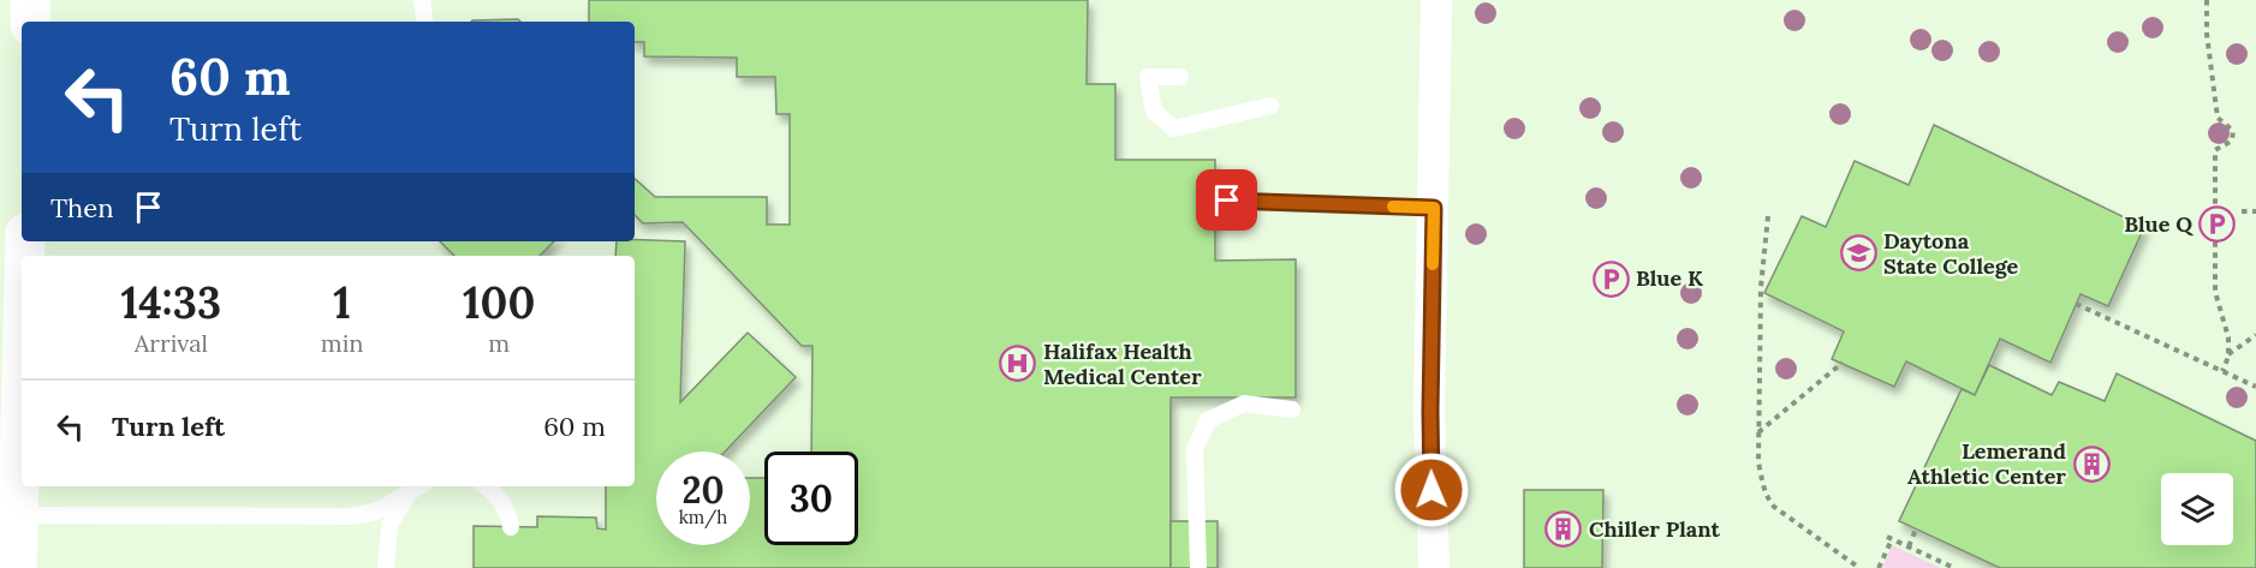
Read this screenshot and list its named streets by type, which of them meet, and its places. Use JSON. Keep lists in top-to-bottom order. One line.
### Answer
{"places":{"parking":["Blue Q","Blue K"],"school or university":["Daytona State College"],"hospital":["Halifax Health Medical Center"],"building":["Lemerand Athletic Center","Chiller Plant"]},"page":{"turn":["60 m","Turn left"],"then":"Then","eta":["14:33","Arrival","1","min","100","m"],"list":[{"name":"Turn left","value":"60 m"}],"speed":"20 km/h","limit":"30"}}
